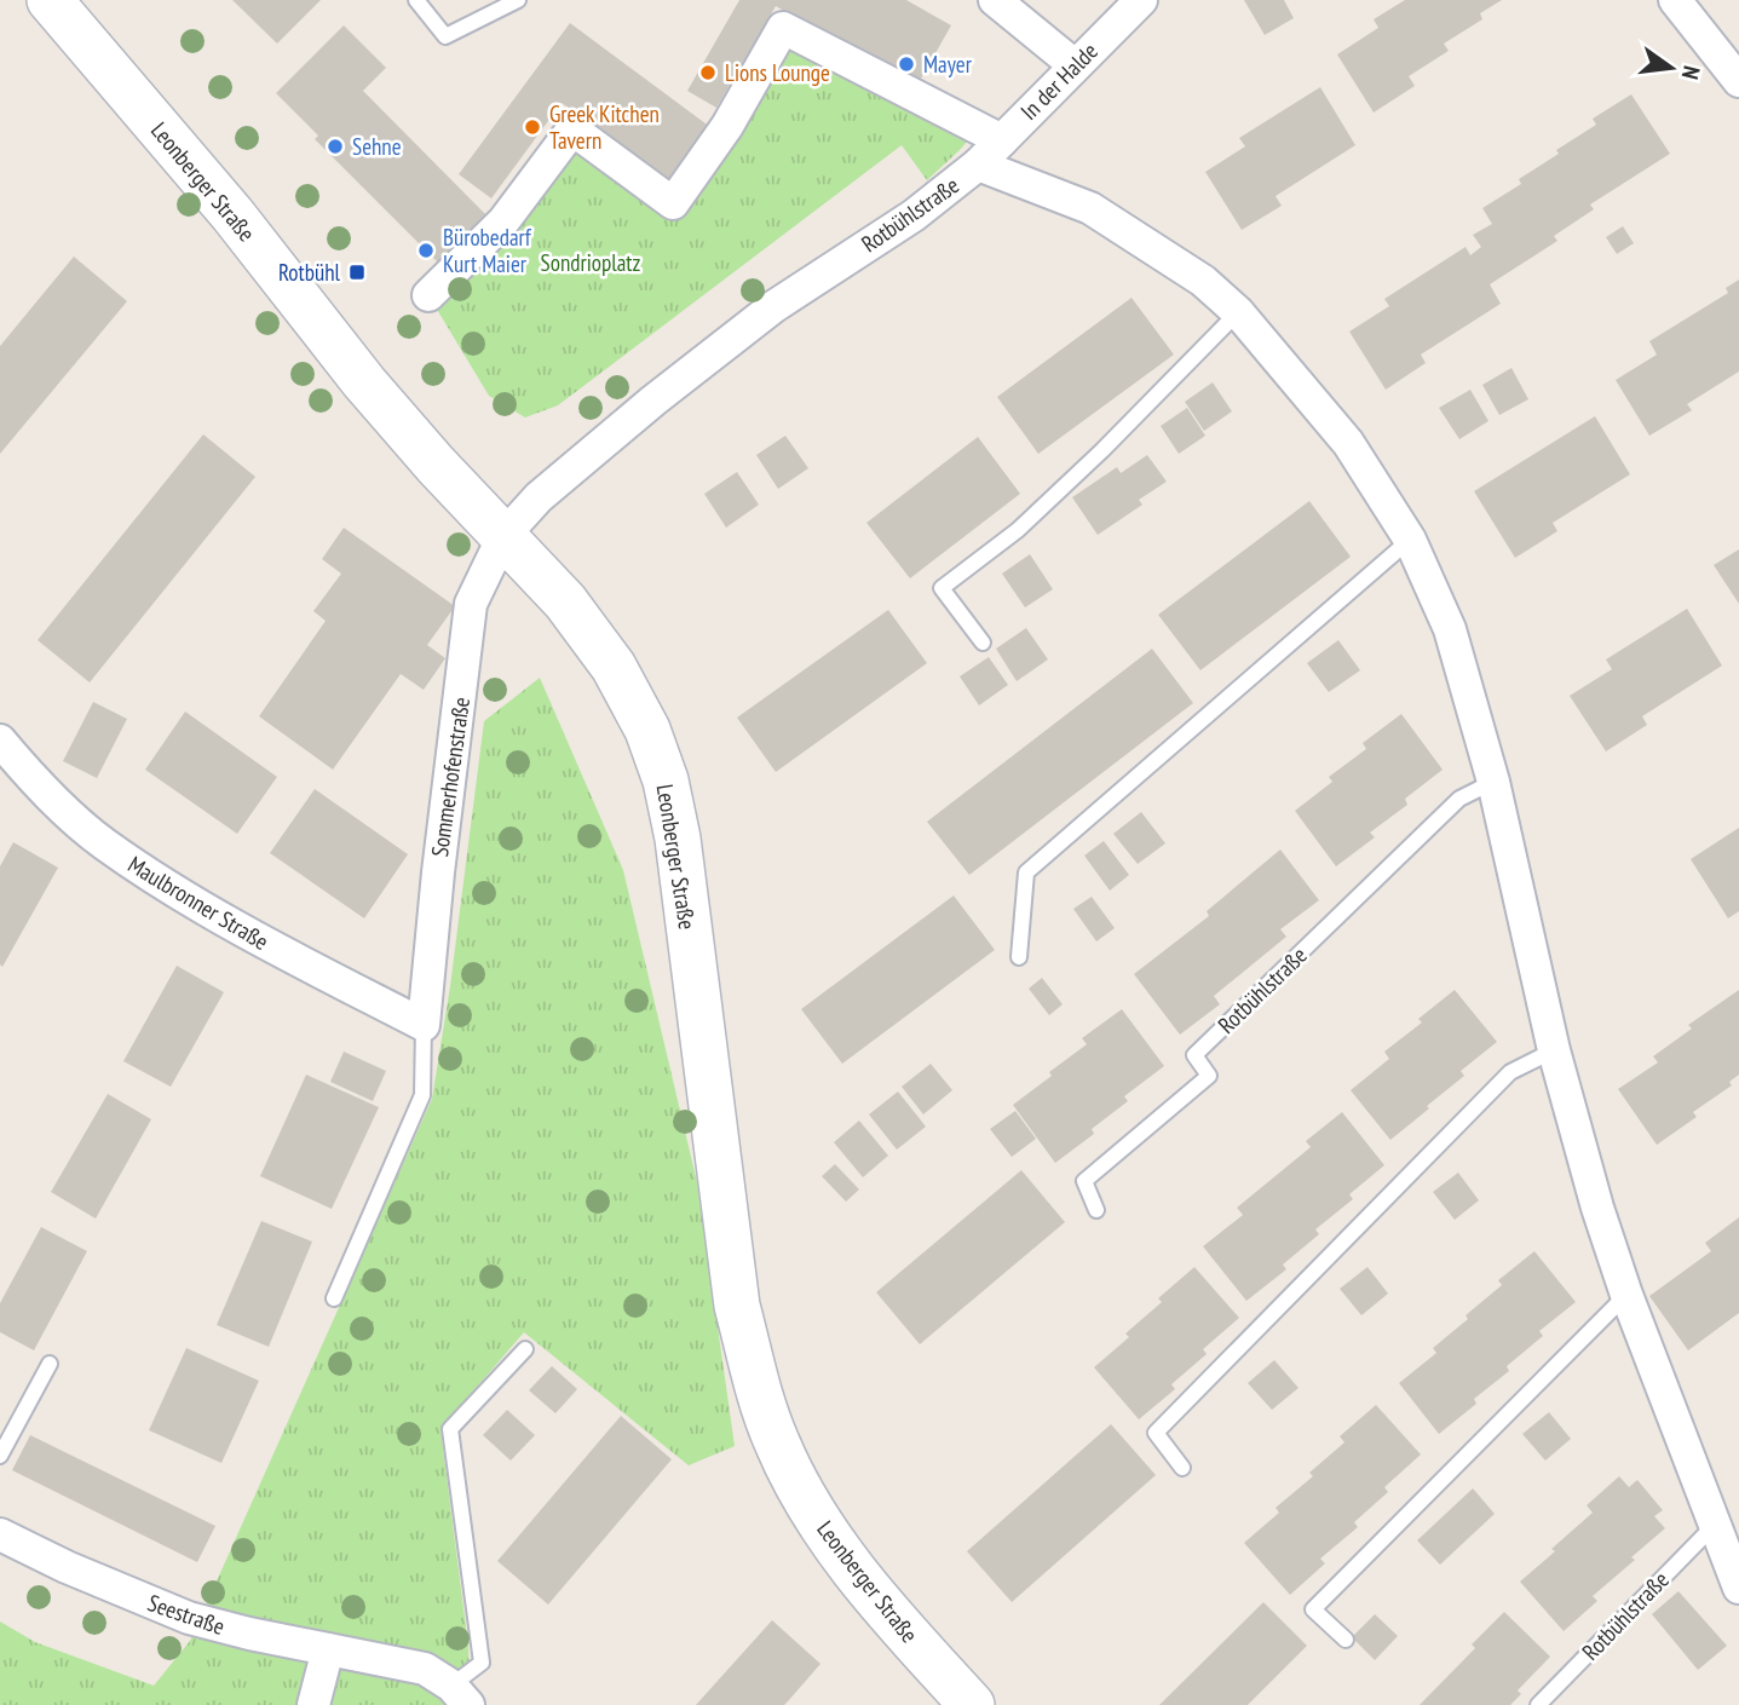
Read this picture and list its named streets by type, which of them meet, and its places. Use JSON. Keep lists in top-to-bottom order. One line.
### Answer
{"streets":{"main road":["Leonberger Straße"],"street":["In der Halde","Rotbühlstraße","Sommerhofenstraße","Maulbronner Straße","Seestraße"]},"crossings":[["In der Halde","Rotbühlstraße"],["Leonberger Straße","Rotbühlstraße"],["Leonberger Straße","Sommerhofenstraße"],["Rotbühlstraße","Sommerhofenstraße"],["Sommerhofenstraße","Maulbronner Straße"]],"parks":["Sondrioplatz"],"places":{"other":["Mayer","Lions Lounge","Greek Kitchen Tavern","Sehne","Bürobedarf Kurt Maier"],"transit":["Rotbühl"]},"north":"right"}
